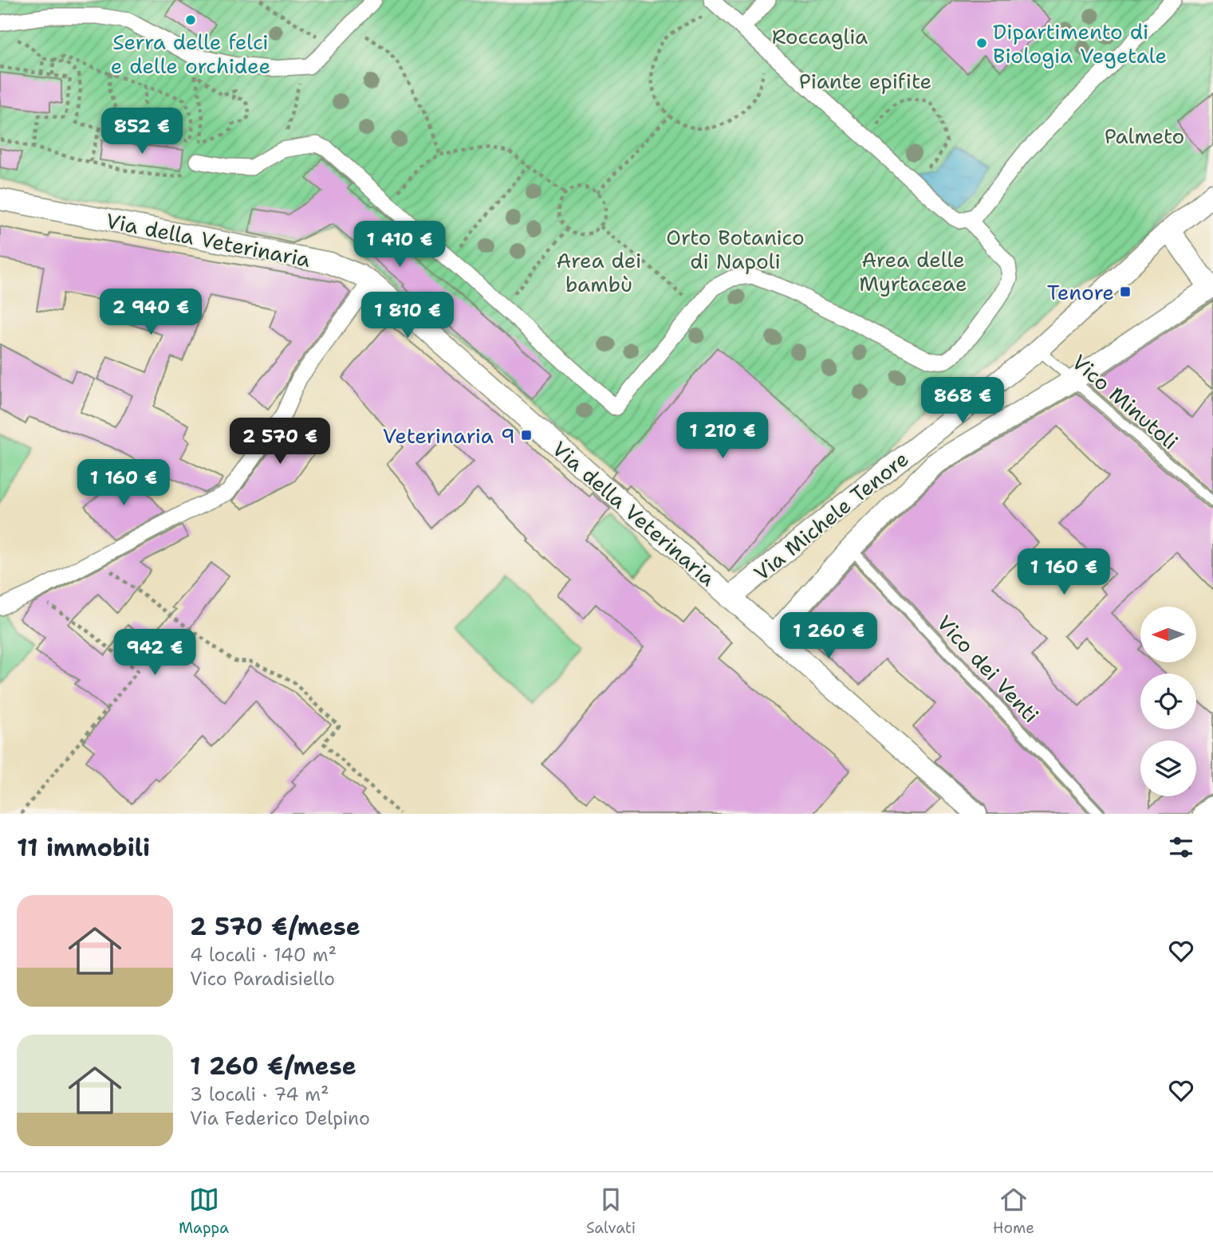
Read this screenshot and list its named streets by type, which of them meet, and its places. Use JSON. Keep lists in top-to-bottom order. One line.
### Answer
{"streets":{"street":["Via della Veterinaria","Via Michele Tenore"],"lane":["Vico Minutoli","Vico dei Venti"]},"crossings":[["Via della Veterinaria","Via Michele Tenore"],["Vico Minutoli","Via Michele Tenore"]],"parks":["Roccaglia","Piante epifite","Palmeto","Orto Botanico di Napoli","Area delle Myrtaceae","Area dei bambù"],"places":{"other":["Serra delle felci e delle orchidee","Dipartimento di Biologia Vegetale"],"transit":["Tenore","Veterinaria 9"]},"north":"left","page":{"price":["852 €","1 410 €","2 940 €","1 810 €","868 €","1 210 €","2 570 €","1 160 €","1 160 €","1 260 €","942 €"],"heading":"11 immobili","list":[{"name":"2 570 €/mese","note":"4 locali · 140 m² · Vico Paradisiello"},{"name":"1 260 €/mese","note":"3 locali · 74 m² · Via Federico Delpino"}],"tabs":["Mappa","Salvati","Home"]}}
